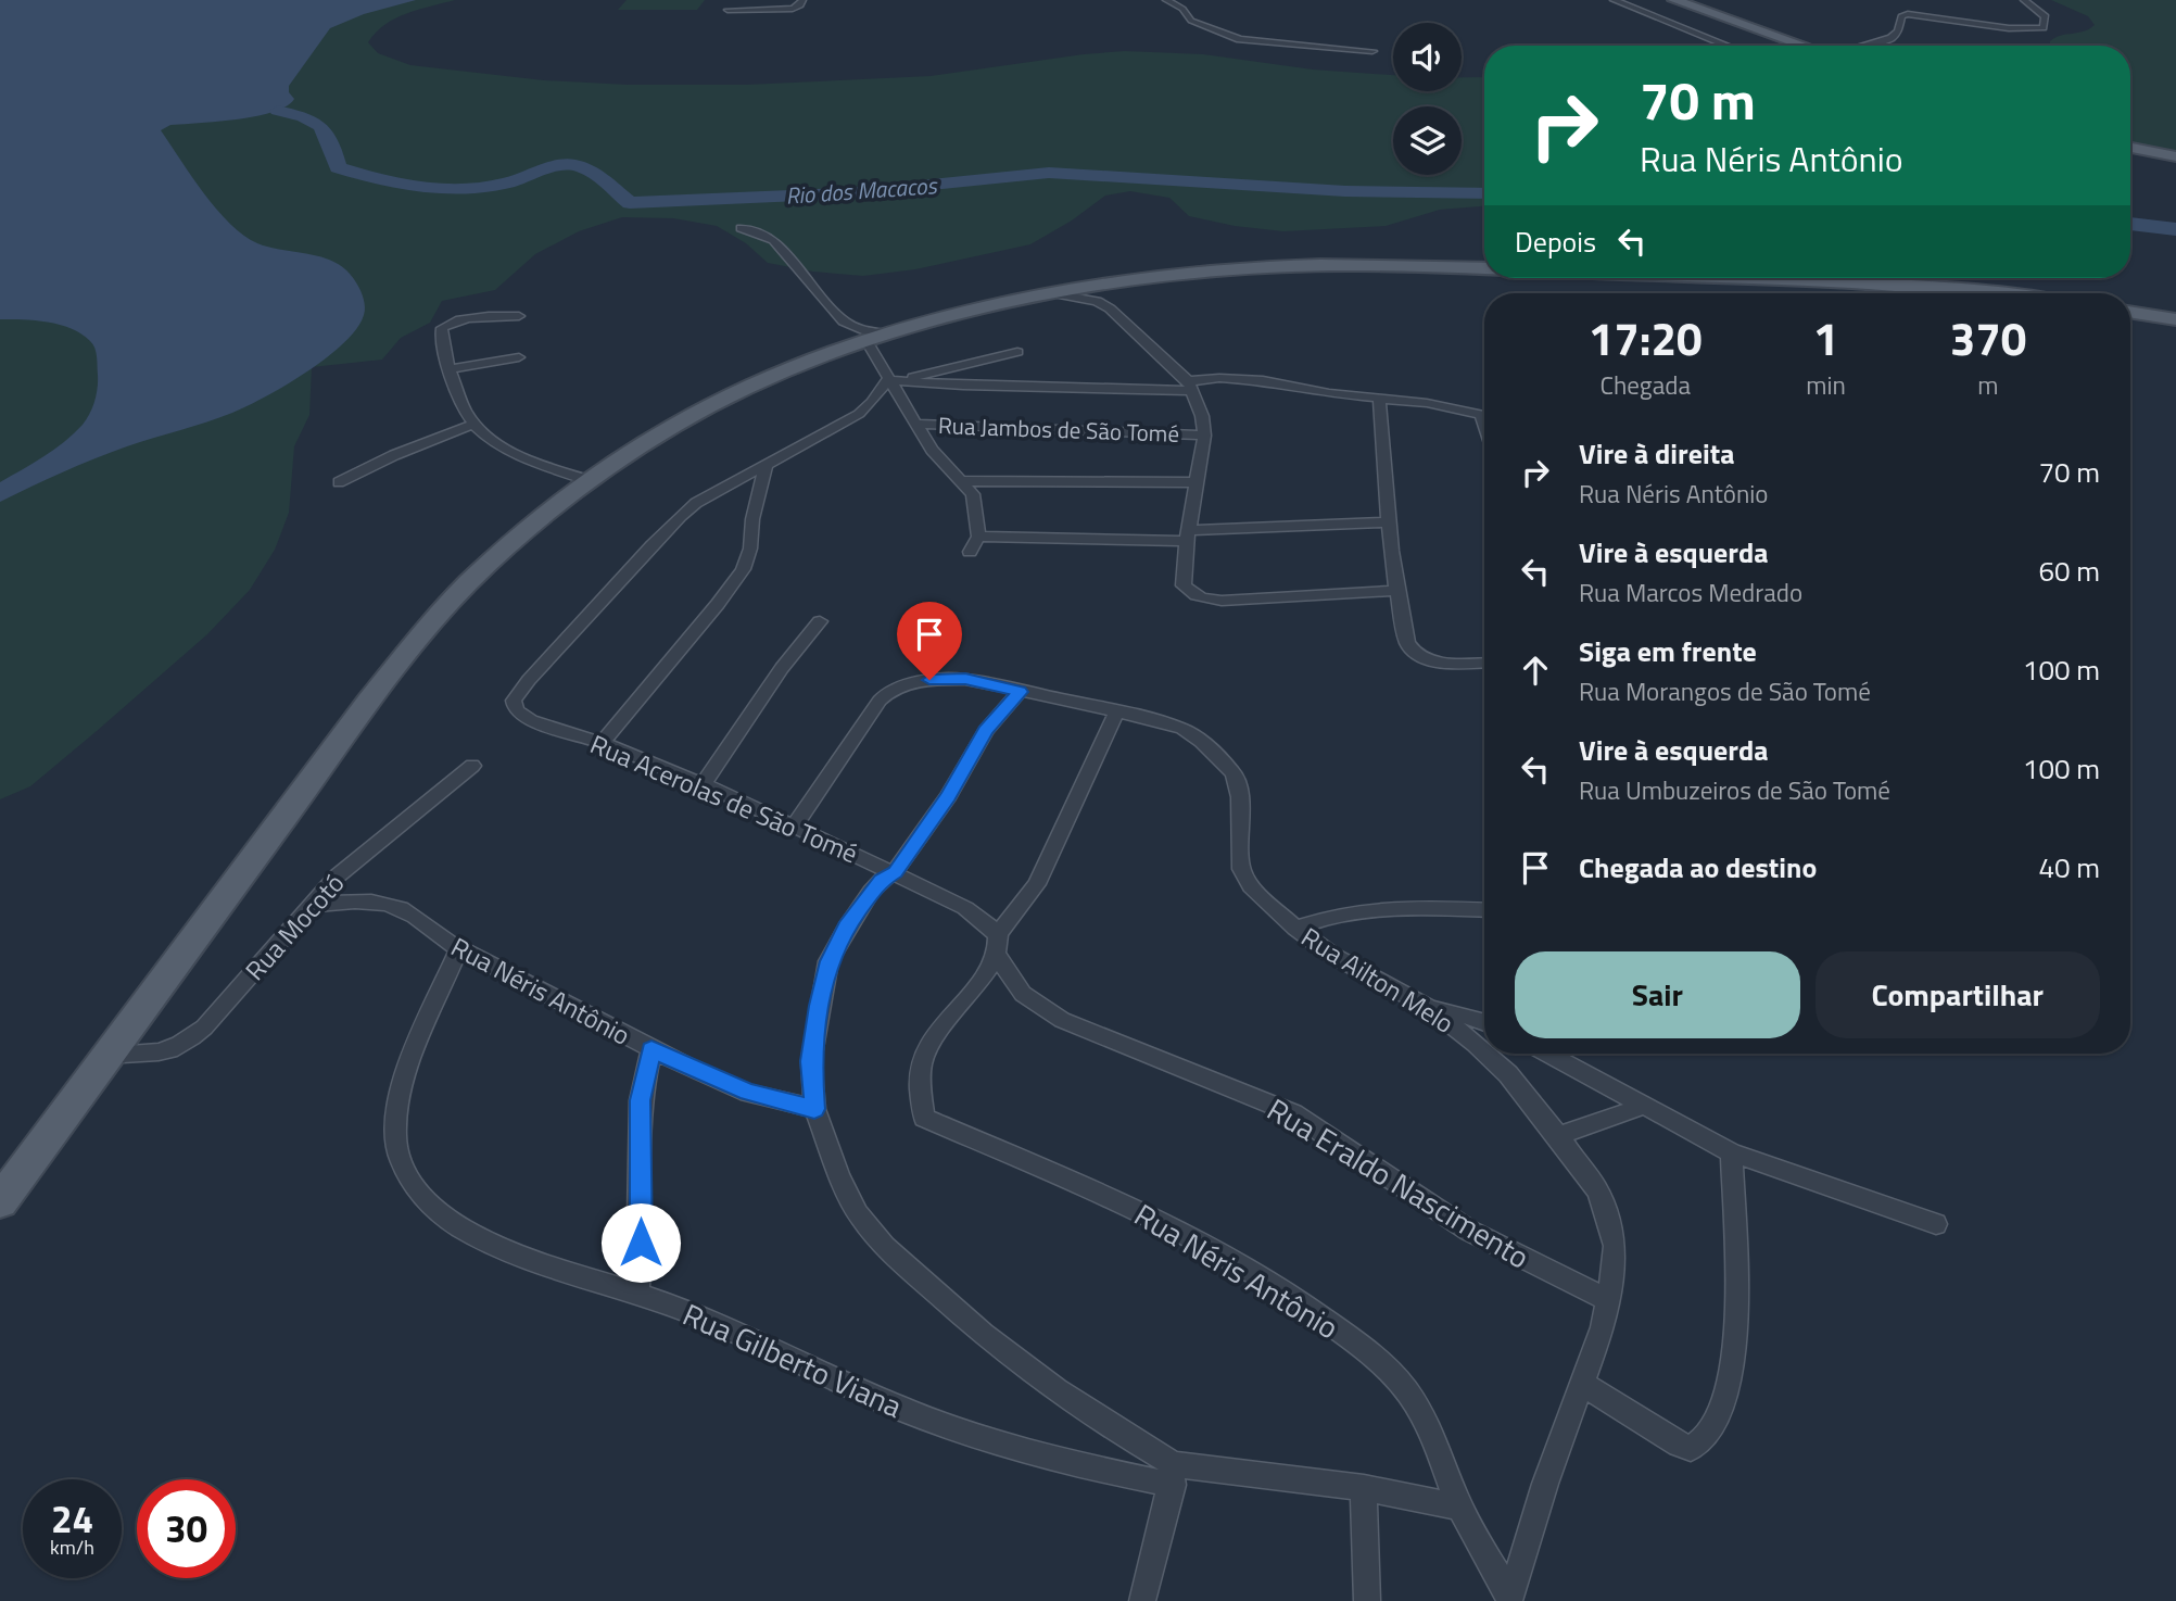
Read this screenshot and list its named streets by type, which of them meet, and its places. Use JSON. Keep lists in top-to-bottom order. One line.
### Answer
{"streets":{"street":["Rua Jambos de São Tomé","Rua Acerolas de São Tomé","Rua Mocotó","Rua Ailton Melo","Rua Néris Antônio","Rua Eraldo Nascimento","Rua Gilberto Viana"]},"crossings":[["Rua Acerolas de São Tomé","Rua Néris Antônio"],["Rua Acerolas de São Tomé","Rua Eraldo Nascimento"],["Rua Mocotó","Rua Néris Antônio"],["Rua Ailton Melo","Rua Néris Antônio"],["Rua Ailton Melo","Rua Eraldo Nascimento"],["Rua Néris Antônio","Rua Eraldo Nascimento"],["Rua Néris Antônio","Rua Gilberto Viana"]],"water":["Rio dos Macacos"],"page":{"turn":["70 m","Rua Néris Antônio"],"then":"Depois","eta":["17:20","Chegada","1","min","370","m"],"list":[{"name":"Vire à direita","note":"Rua Néris Antônio","value":"70 m"},{"name":"Vire à esquerda","note":"Rua Marcos Medrado","value":"60 m"},{"name":"Siga em frente","note":"Rua Morangos de São Tomé","value":"100 m"},{"name":"Vire à esquerda","note":"Rua Umbuzeiros de São Tomé","value":"100 m"},{"name":"Chegada ao destino","value":"40 m"}],"buttons":["Sair","Compartilhar"],"speed":"24 km/h","limit":"30"}}
